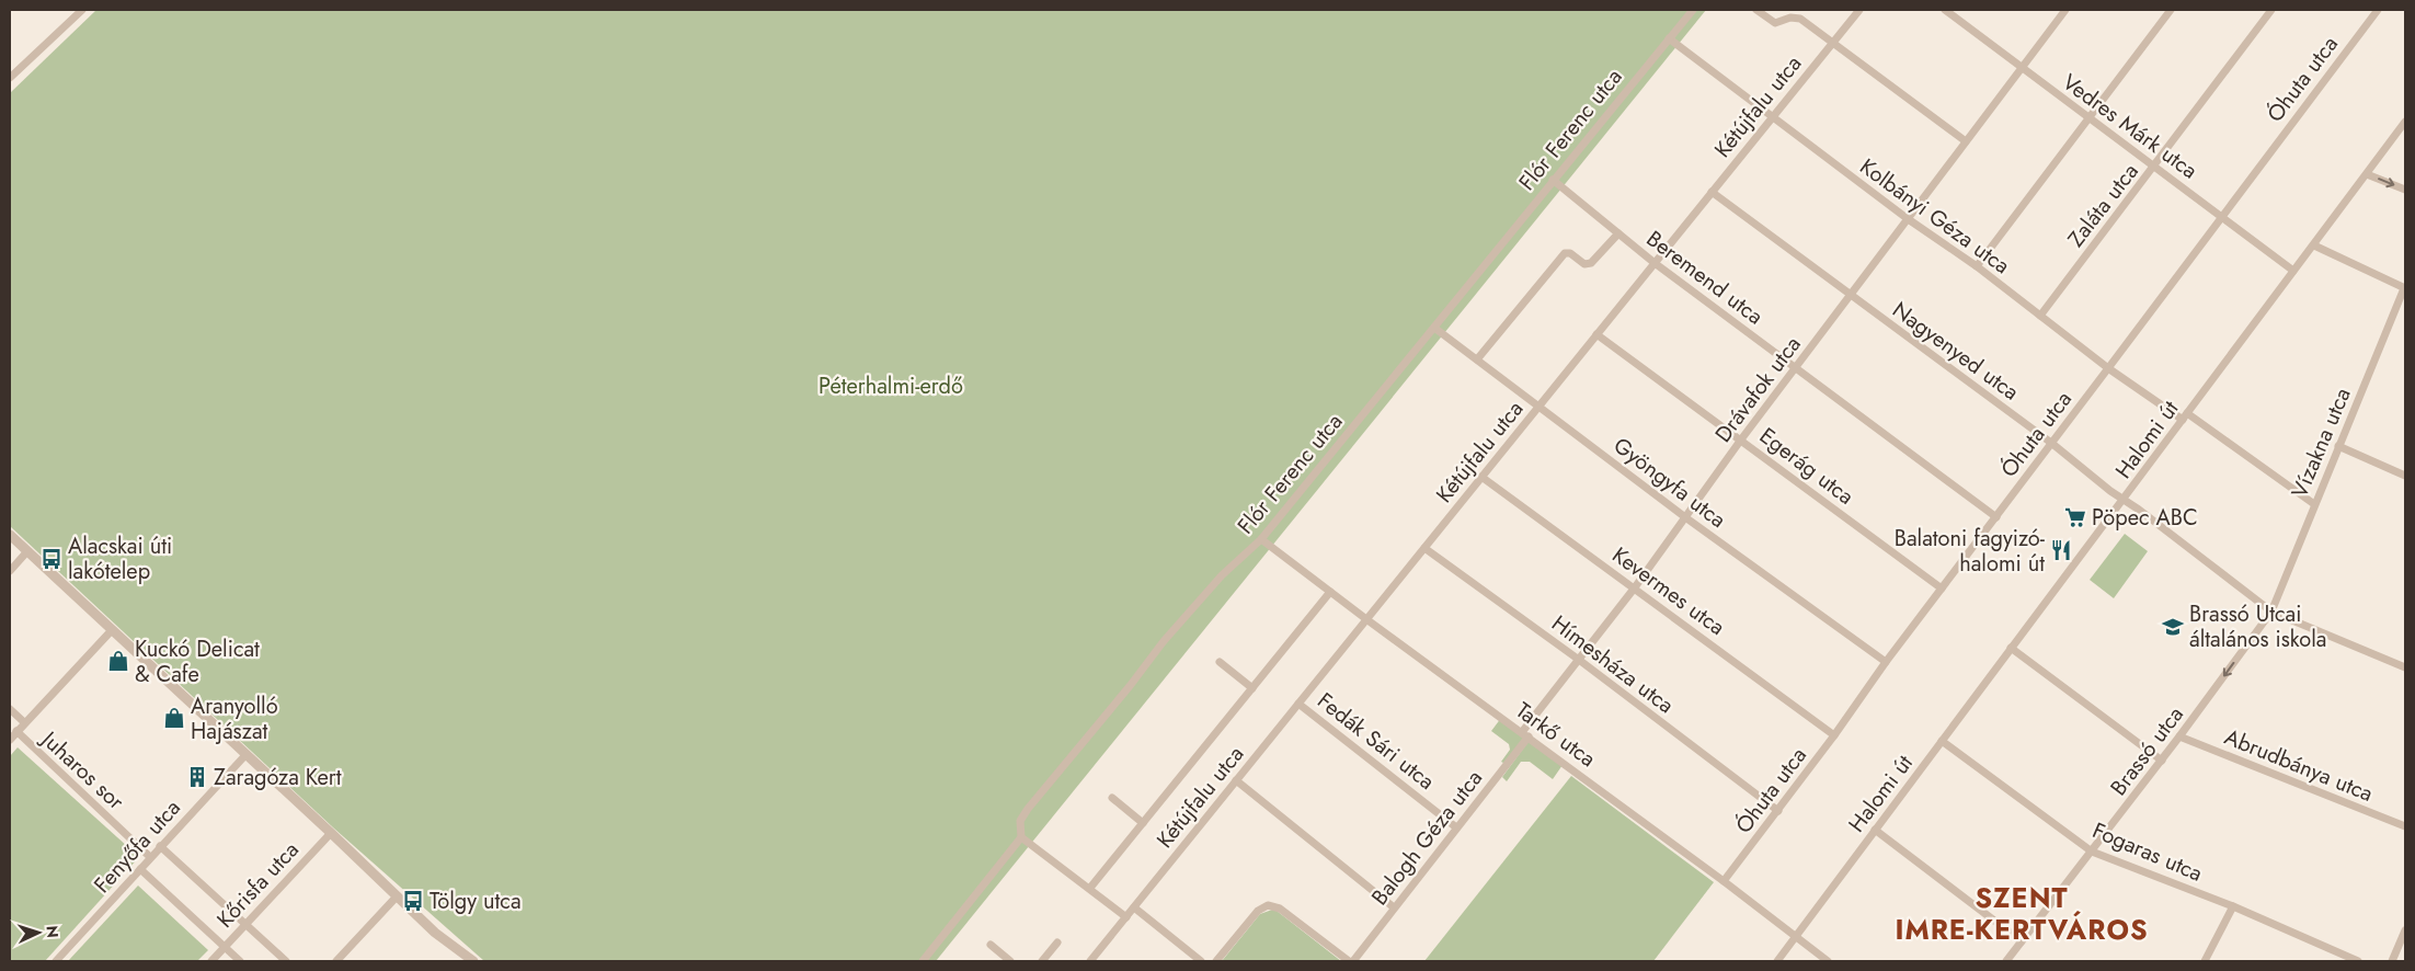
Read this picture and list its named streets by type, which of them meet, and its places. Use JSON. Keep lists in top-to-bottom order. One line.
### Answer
{"streets":{"street":["Óhuta utca","Kétújfalu utca","Vedres Márk utca","Flór Ferenc utca","Zaláta utca","Kolbányi Géza utca","Beremend utca","Nagyenyed utca","Drávafok utca","Halomi út","Vízakna utca","Egerág utca","Gyöngyfa utca","Kevermes utca","Hímesháza utca","Tarkő utca","Fedák Sári utca","Brassó utca","Abrudbánya utca","Juharos sor","Balogh Géza utca","Fenyőfa utca","Fogaras utca","Kőrisfa utca"]},"crossings":[["Óhuta utca","Vedres Márk utca"],["Óhuta utca","Kolbányi Géza utca"],["Óhuta utca","Beremend utca"],["Óhuta utca","Nagyenyed utca"],["Óhuta utca","Egerág utca"],["Óhuta utca","Gyöngyfa utca"],["Óhuta utca","Kevermes utca"],["Óhuta utca","Hímesháza utca"],["Óhuta utca","Tarkő utca"],["Kétújfalu utca","Kolbányi Géza utca"],["Kétújfalu utca","Beremend utca"],["Kétújfalu utca","Nagyenyed utca"],["Kétújfalu utca","Egerág utca"],["Kétújfalu utca","Gyöngyfa utca"],["Kétújfalu utca","Kevermes utca"],["Kétújfalu utca","Hímesháza utca"],["Kétújfalu utca","Tarkő utca"],["Kétújfalu utca","Fedák Sári utca"],["Vedres Márk utca","Zaláta utca"],["Vedres Márk utca","Drávafok utca"],["Vedres Márk utca","Halomi út"],["Flór Ferenc utca","Kolbányi Géza utca"],["Flór Ferenc utca","Beremend utca"],["Flór Ferenc utca","Gyöngyfa utca"],["Flór Ferenc utca","Tarkő utca"],["Zaláta utca","Kolbányi Géza utca"],["Kolbányi Géza utca","Drávafok utca"],["Kolbányi Géza utca","Halomi út"],["Kolbányi Géza utca","Vízakna utca"],["Beremend utca","Drávafok utca"],["Nagyenyed utca","Drávafok utca"],["Nagyenyed utca","Halomi út"],["Nagyenyed utca","Vízakna utca"],["Nagyenyed utca","Brassó utca"],["Drávafok utca","Egerág utca"],["Drávafok utca","Gyöngyfa utca"],["Drávafok utca","Kevermes utca"],["Drávafok utca","Hímesháza utca"],["Drávafok utca","Tarkő utca"],["Drávafok utca","Balogh Géza utca"],["Halomi út","Tarkő utca"],["Halomi út","Fogaras utca"],["Vízakna utca","Brassó utca"],["Tarkő utca","Balogh Géza utca"],["Fedák Sári utca","Balogh Géza utca"],["Brassó utca","Abrudbánya utca"],["Brassó utca","Fogaras utca"],["Juharos sor","Fenyőfa utca"]],"one_way":["Brassó utca"],"districts":["SZENT IMRE-KERTVÁROS"],"parks":["Péterhalmi-erdő"],"places":{"supermarket":["Pöpec ABC"],"restaurant":["Balatoni fagyizó- halomi út"],"bus stop":["Alacskai úti lakótelep","Tölgy utca"],"school or university":["Brassó Utcai általános iskola"],"shop":["Kuckó Delicat & Cafe","Aranyolló Hajászat"],"building":["Zaragóza Kert"]},"north":"right"}
